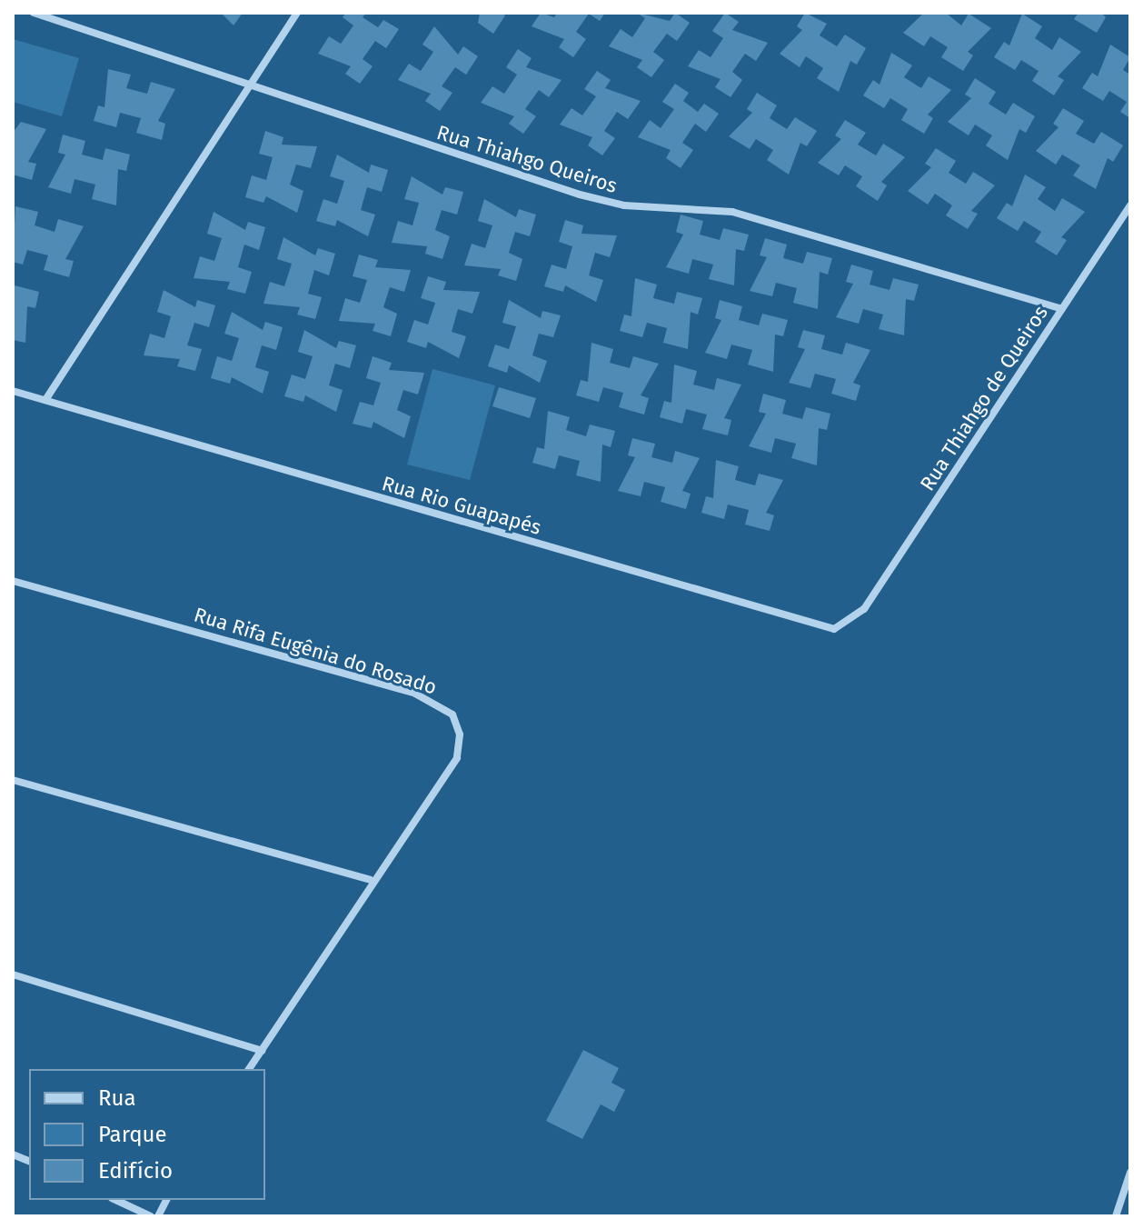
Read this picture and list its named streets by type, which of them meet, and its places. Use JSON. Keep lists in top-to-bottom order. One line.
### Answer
{"streets":{"street":["Rua Thiahgo Queiros","Rua Thiahgo de Queiros","Rua Rio Guapapés","Rua Rifa Eugênia do Rosado"]},"crossings":[["Rua Thiahgo Queiros","Rua Thiahgo de Queiros"],["Rua Thiahgo de Queiros","Rua Rio Guapapés"]],"legend":["Rua","Parque","Edifício"]}
